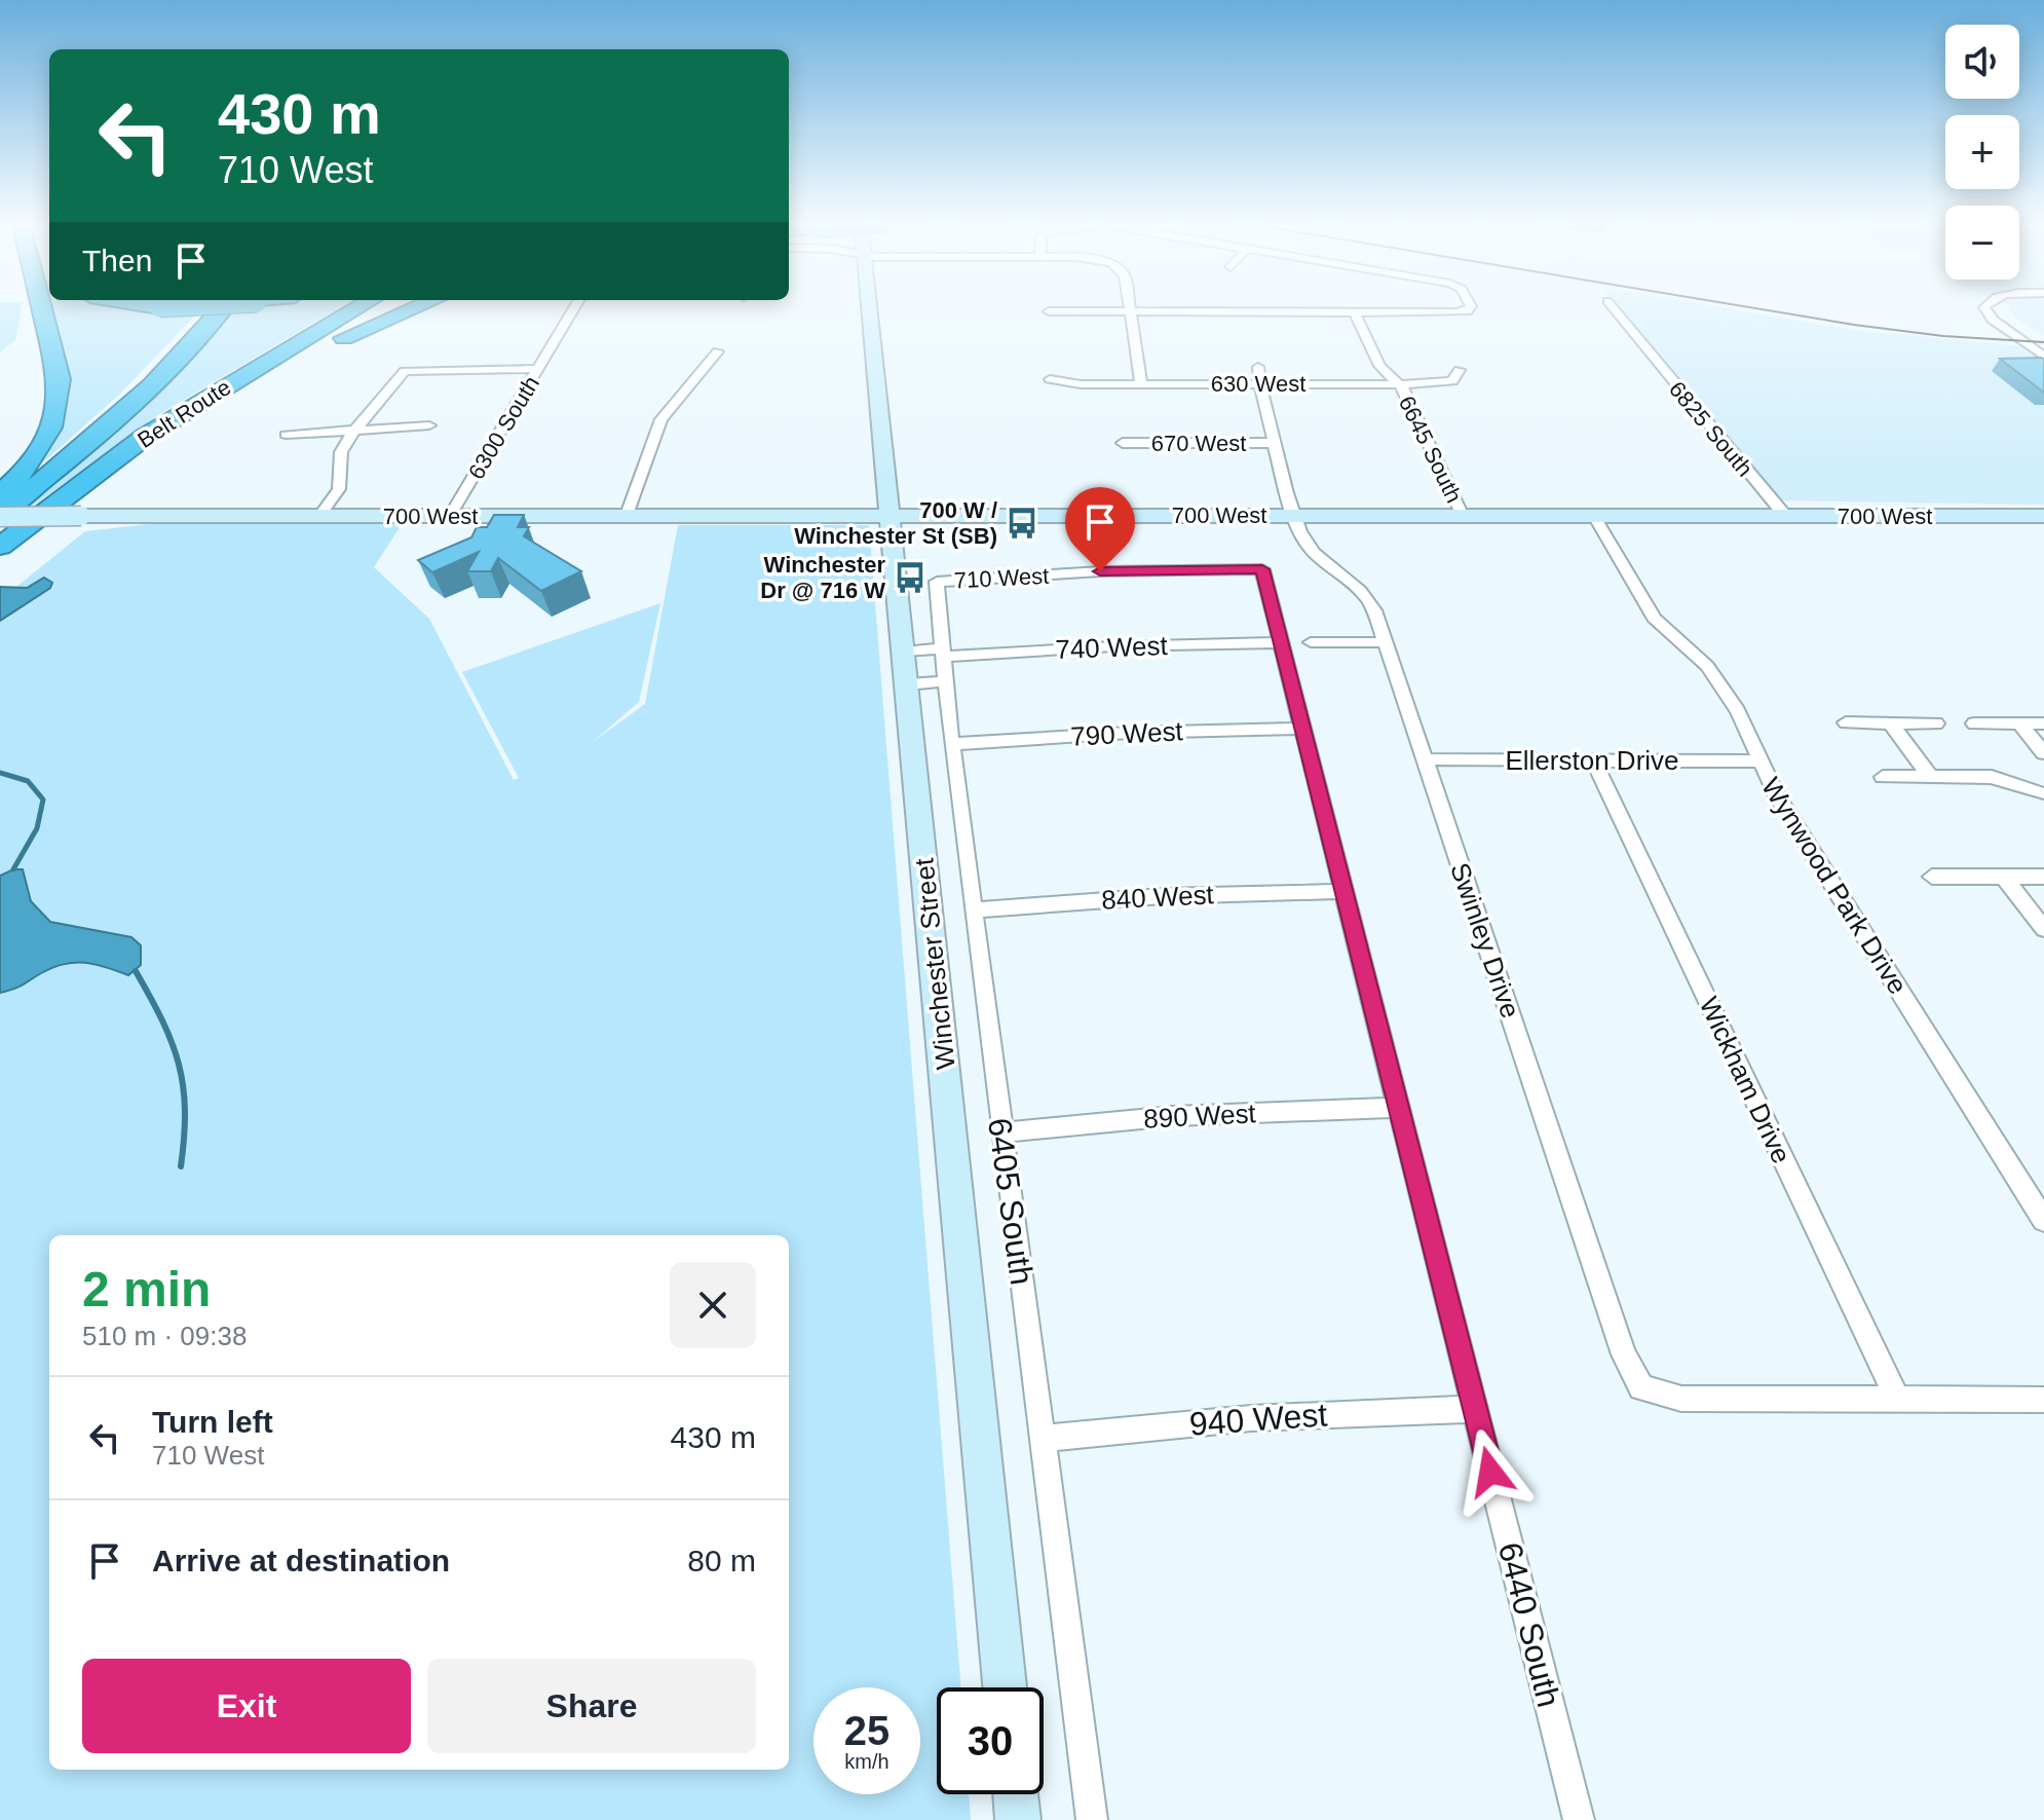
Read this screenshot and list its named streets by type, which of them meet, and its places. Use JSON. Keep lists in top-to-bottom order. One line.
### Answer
{"streets":{"highway":["Belt Route"],"main road":["700 West","Winchester Street"],"street":["630 West","6300 South","6825 South","670 West","6645 South","710 West","740 West","790 West","Ellerston Drive","Wynwood Park Drive","840 West","Swinley Drive","Wickham Drive","890 West","6405 South","940 West","6440 South"]},"crossings":[["630 West","6645 South"],["630 West","Swinley Drive"],["Belt Route","700 West"],["6300 South","700 West"],["6825 South","700 West"],["670 West","Swinley Drive"],["6645 South","700 West"],["700 West","Wynwood Park Drive"],["700 West","Swinley Drive"],["700 West","Winchester Street"],["710 West","6405 South"],["710 West","6440 South"],["740 West","Winchester Street"],["740 West","6405 South"],["740 West","6440 South"],["790 West","6405 South"],["790 West","6440 South"],["Ellerston Drive","Wynwood Park Drive"],["Ellerston Drive","Swinley Drive"],["Ellerston Drive","Wickham Drive"],["840 West","6405 South"],["840 West","6440 South"],["Swinley Drive","Wickham Drive"],["890 West","6405 South"],["890 West","6440 South"],["6405 South","940 West"],["940 West","6440 South"]],"places":{"bus stop":["700 W / Winchester St (SB)","Winchester Dr @ 716 W"]},"page":{"map_buttons":["+","−"],"turn":["430 m","710 West"],"then":"Then","heading":["2 min","510 m · 09:38"],"list":[{"name":"Turn left","note":"710 West","value":"430 m"},{"name":"Arrive at destination","value":"80 m"}],"buttons":["Exit","Share"],"speed":"25 km/h","limit":"30"}}
